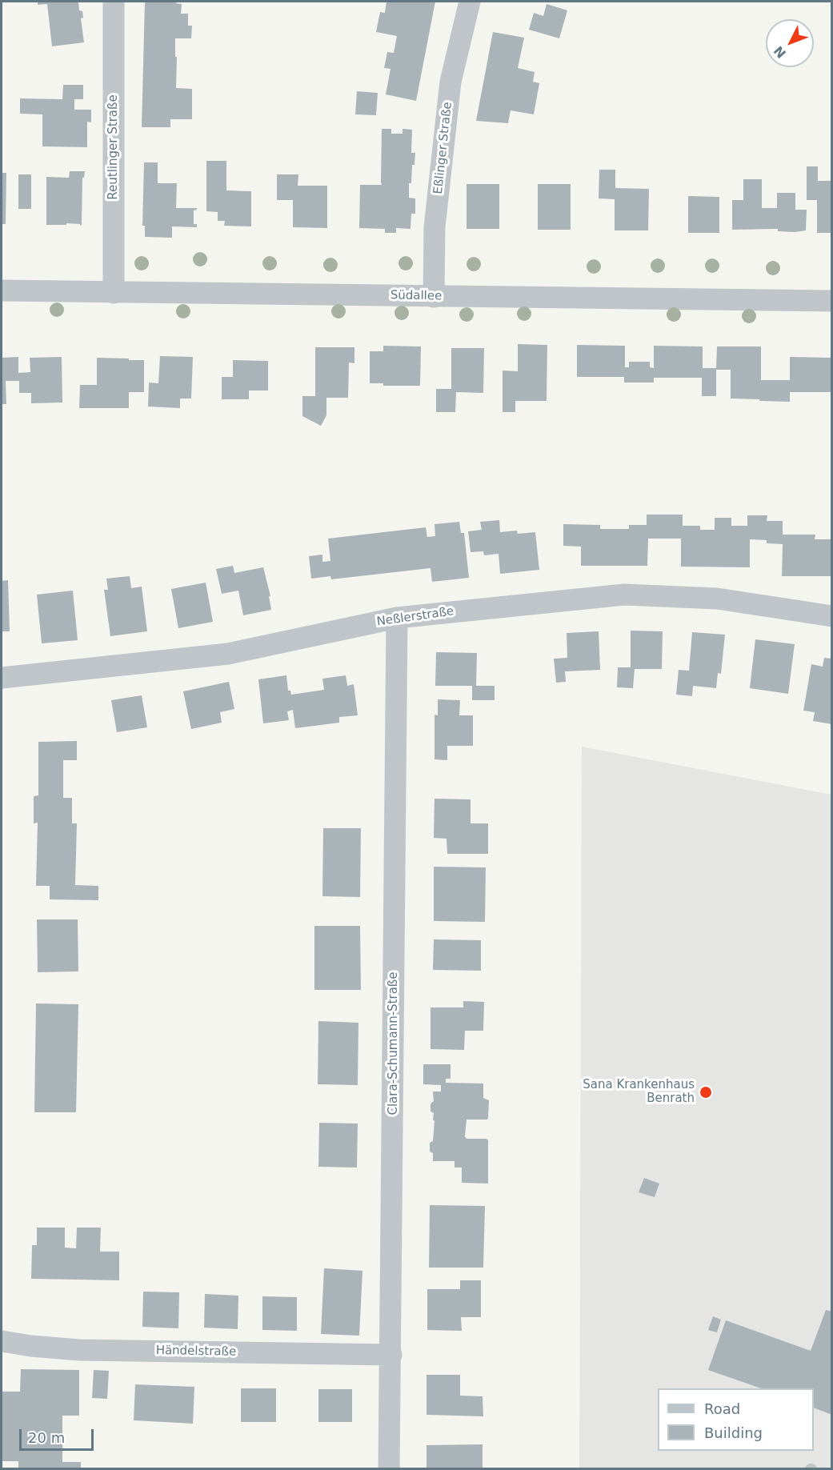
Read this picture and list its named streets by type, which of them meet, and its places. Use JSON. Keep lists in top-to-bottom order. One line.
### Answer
{"streets":{"street":["Reutlinger Straße","Eßlinger Straße","Südallee","Neßlerstraße","Clara-Schumann-Straße","Händelstraße"]},"crossings":[["Reutlinger Straße","Südallee"],["Eßlinger Straße","Südallee"],["Neßlerstraße","Clara-Schumann-Straße"],["Clara-Schumann-Straße","Händelstraße"]],"places":["Sana Krankenhaus Benrath"],"legend":["Road","Building"],"scale_bar":"20 m","north":"bottom left"}
